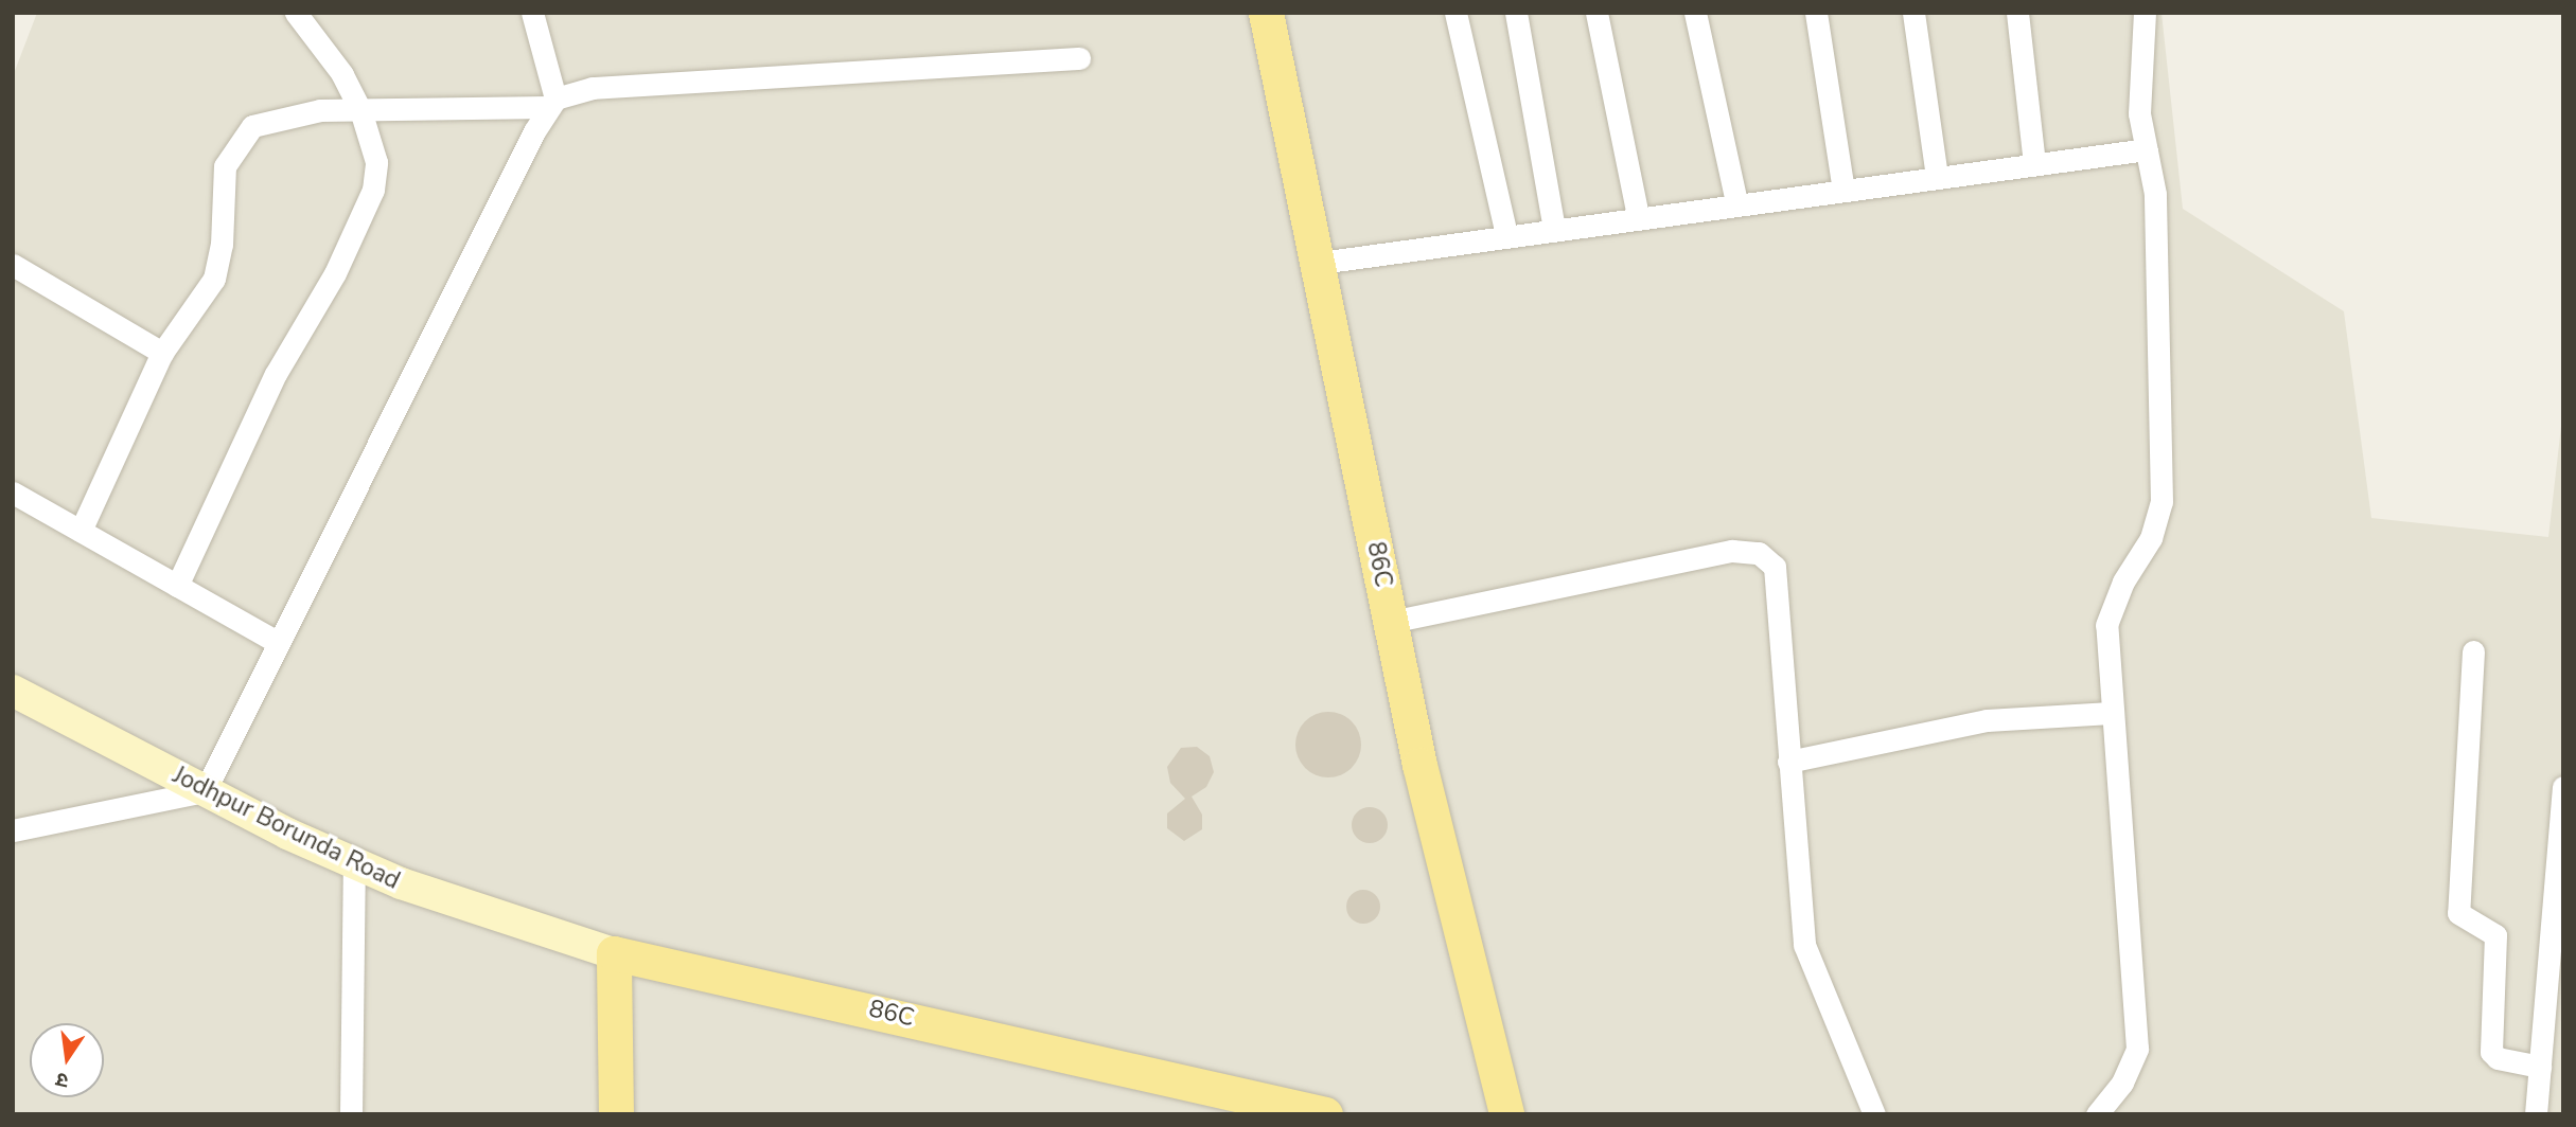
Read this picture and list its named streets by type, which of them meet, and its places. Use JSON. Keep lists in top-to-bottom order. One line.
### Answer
{"streets":{"main road":["86C"],"street":["Jodhpur Borunda Road"]},"crossings":[["86C","Jodhpur Borunda Road"]],"north":"bottom"}
